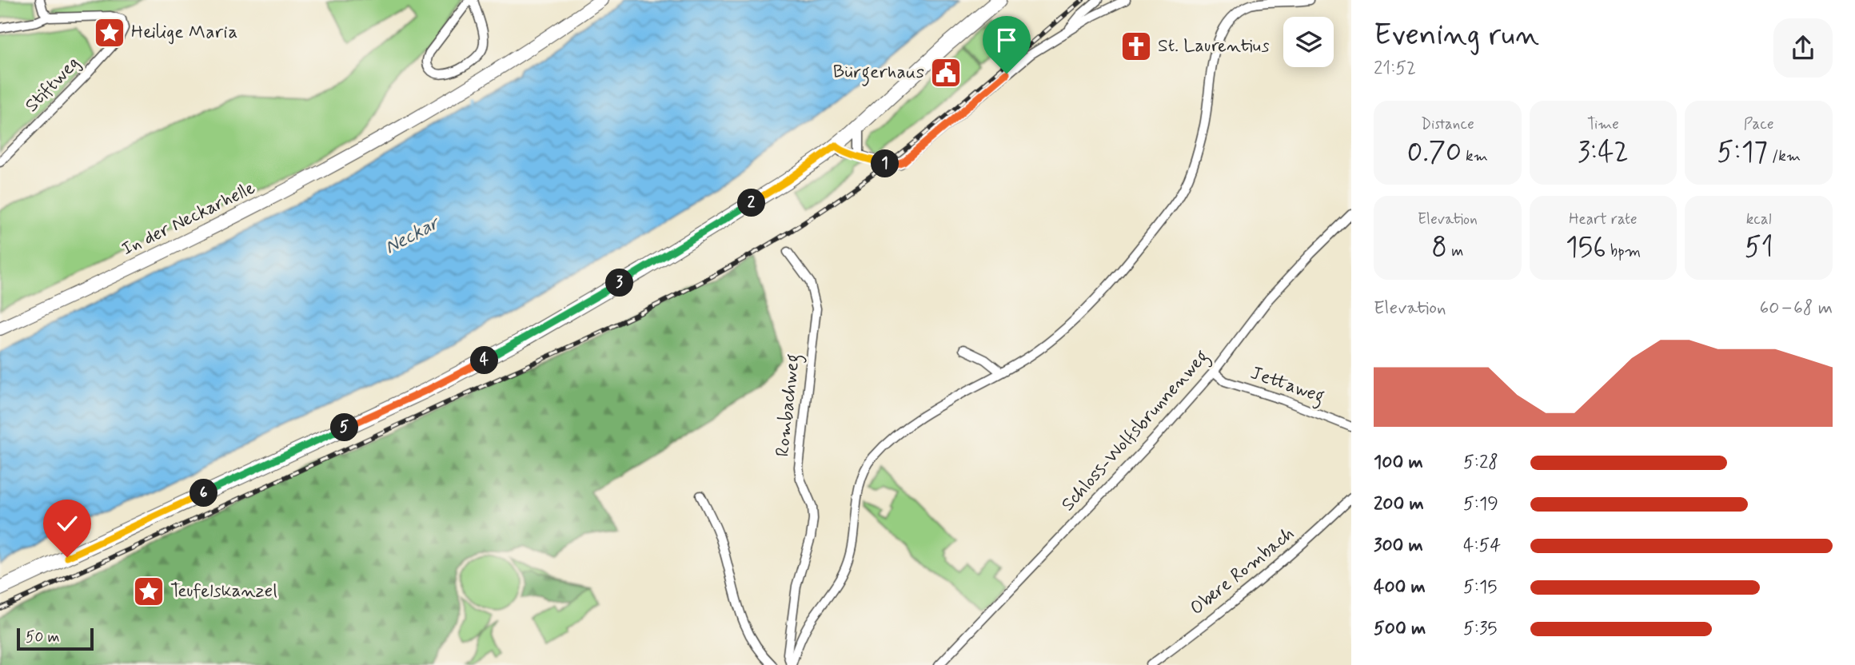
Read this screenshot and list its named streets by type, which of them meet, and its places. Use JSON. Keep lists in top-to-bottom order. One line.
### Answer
{"streets":{"main road":["In der Neckarhelle"],"street":["Stiftweg","Jettaweg","Rombachweg","Schloss-Wolfsbrunnenweg","Obere Rombach"]},"crossings":[["Jettaweg","Schloss-Wolfsbrunnenweg"]],"water":["Neckar"],"places":{"place":["Heilige Maria","Teufelskanzel"],"church":["St. Laurentius"],"public building":["Bürgerhaus"]},"scale_bar":"50 m","page":{"heading":["Evening run","21:52"],"stats":[["Distance","0.70 km"],["Time","3:42"],["Pace","5:17 /km"],["Elevation","8 m"],["Heart rate","156 bpm"],["kcal","51"]],"pins":["1","2","3","4","5","6"],"chart":["Elevation","60–68 m"],"list":[{"name":"100 m","note":"5:28"},{"name":"200 m","note":"5:19"},{"name":"300 m","note":"4:54"},{"name":"400 m","note":"5:15"},{"name":"500 m","note":"5:35"}],"scale":"50 m"}}
